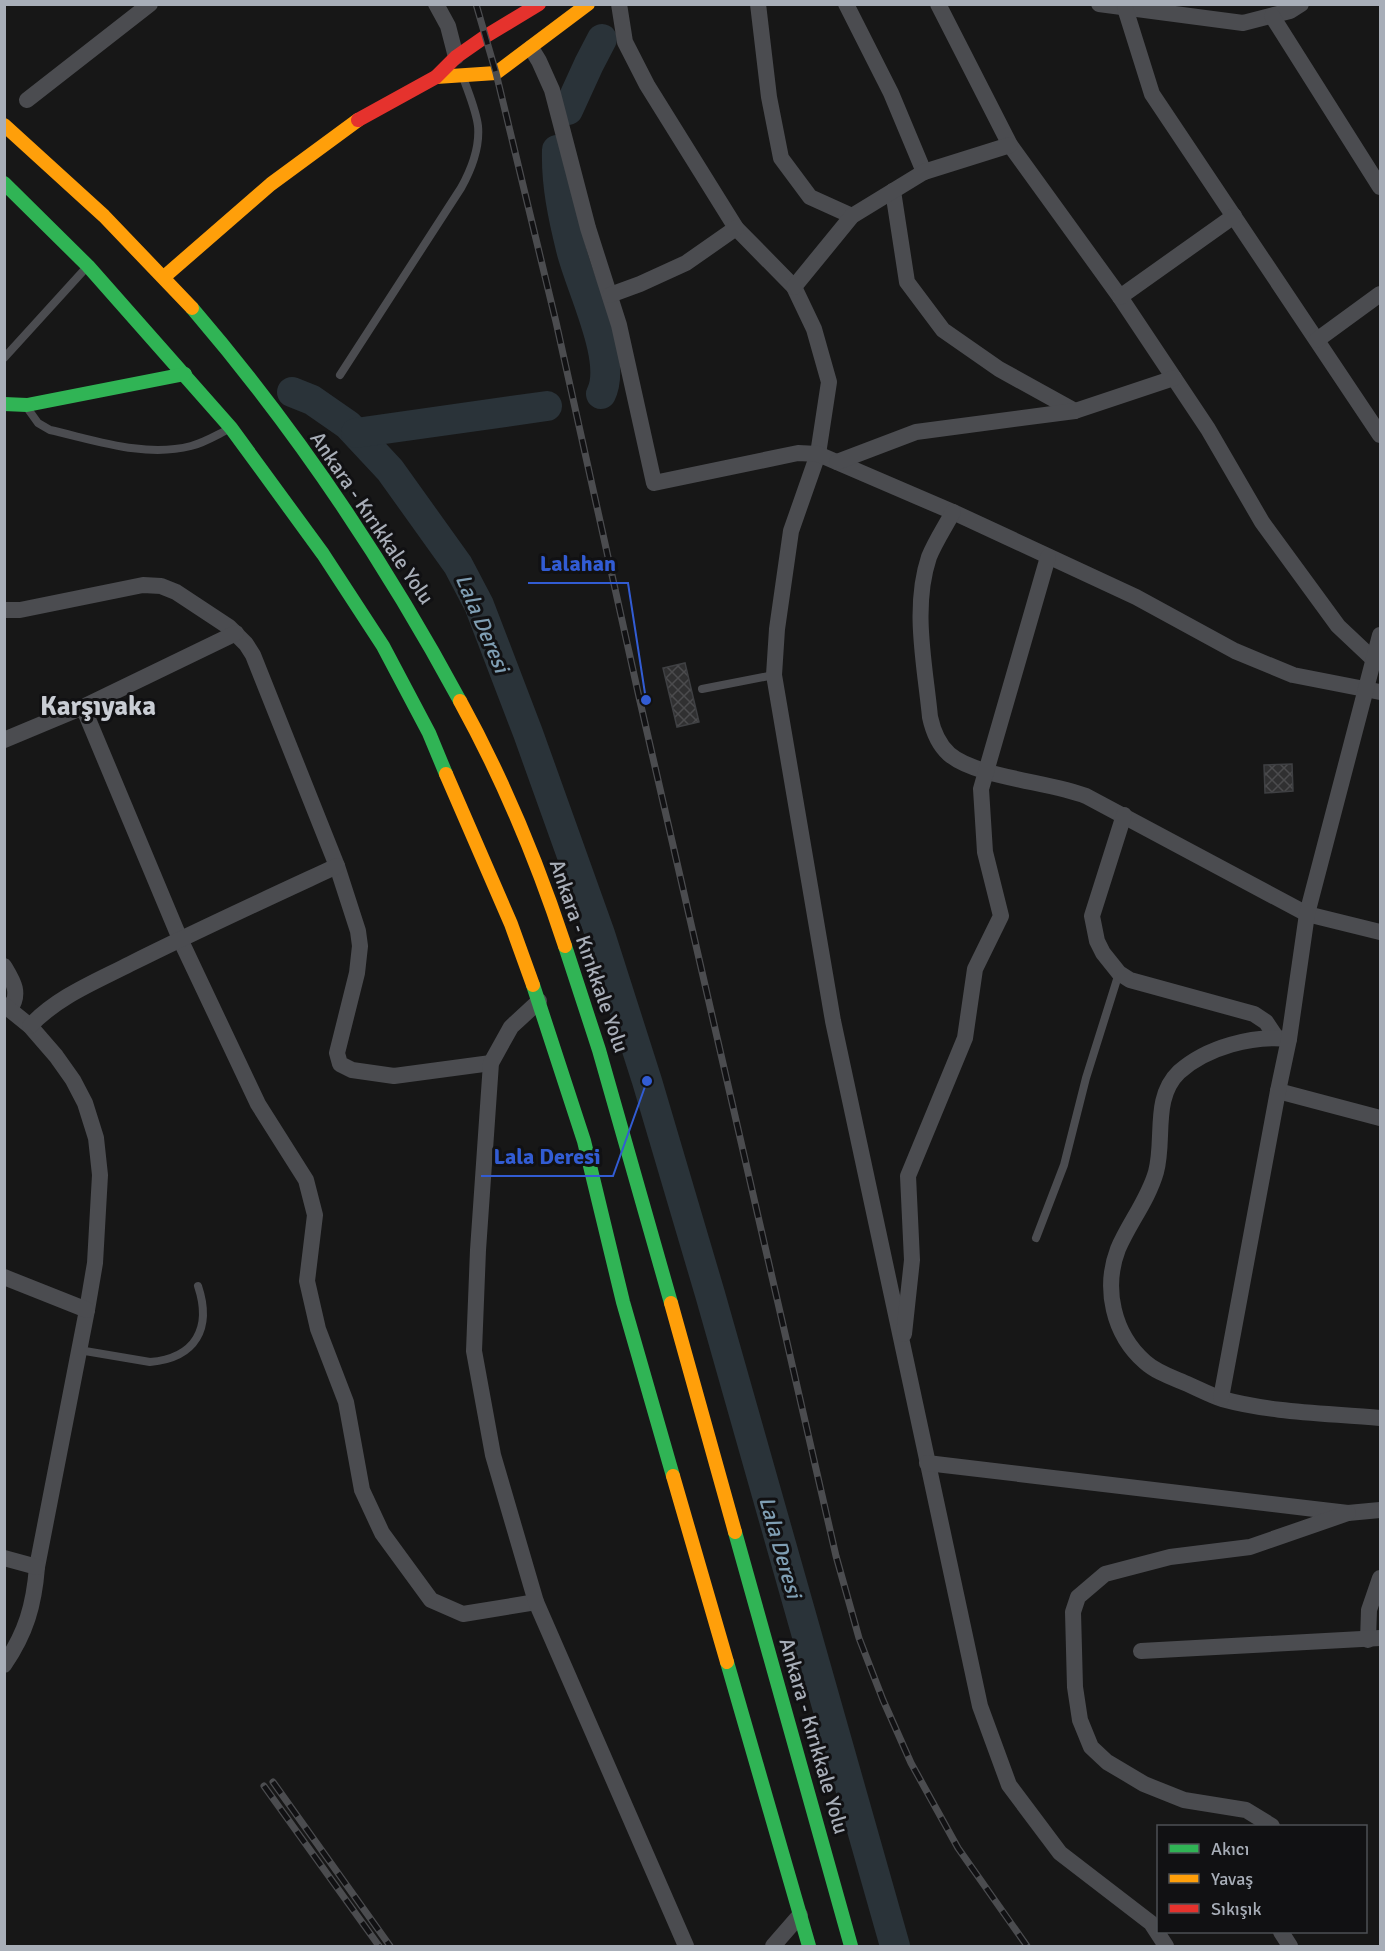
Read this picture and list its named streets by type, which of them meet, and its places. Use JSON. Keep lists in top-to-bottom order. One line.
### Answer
{"streets":{"main road":["Ankara - Kırıkkale Yolu"]},"districts":["Karşıyaka"],"water":["Lala Deresi"],"places":["Lalahan","Lala Deresi"],"legend":["Akıcı","Yavaş","Sıkışık"]}
